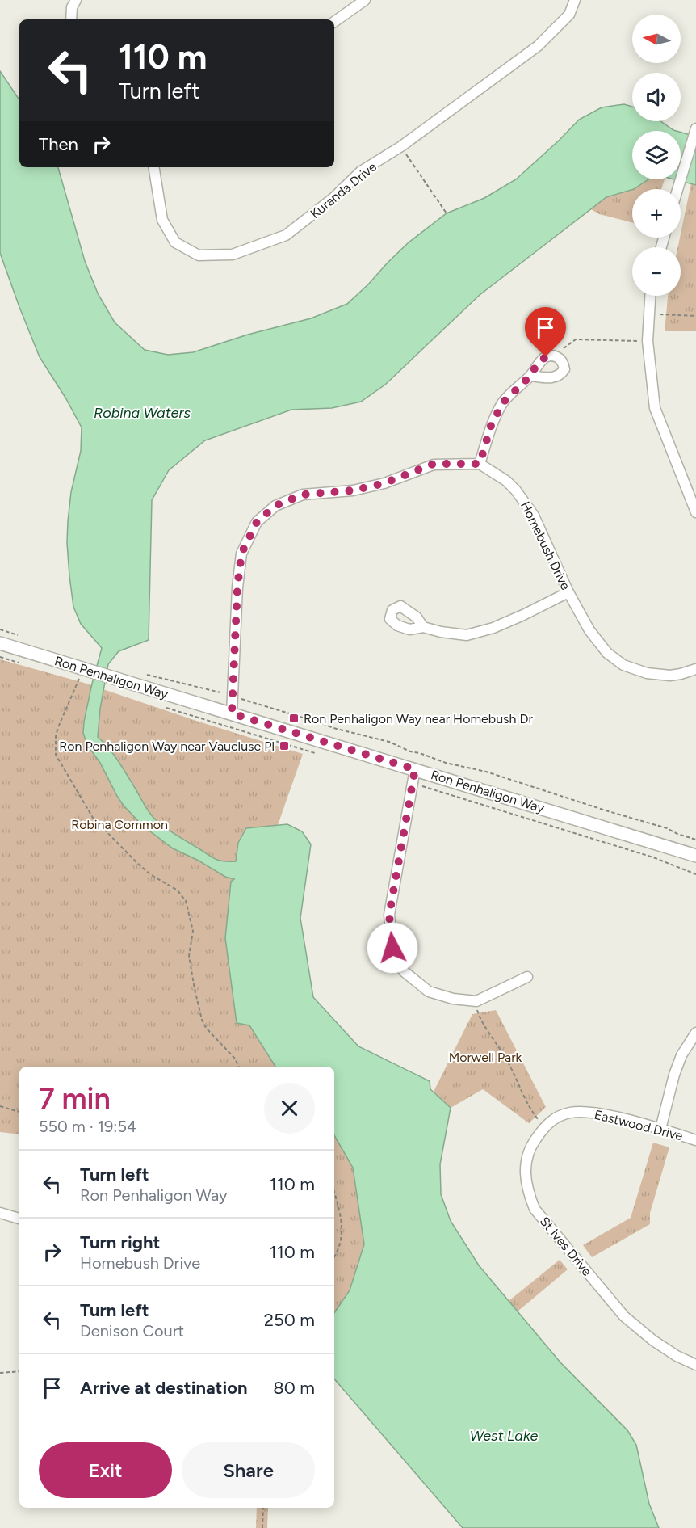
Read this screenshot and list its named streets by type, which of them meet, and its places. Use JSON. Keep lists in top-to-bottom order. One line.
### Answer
{"streets":{"street":["Kuranda Drive","Homebush Drive","Ron Penhaligon Way","Eastwood Drive","St Ives Drive"]},"crossings":[["Eastwood Drive","St Ives Drive"]],"water":["Robina Waters","West Lake"],"parks":["Robina Common","Morwell Park"],"places":{"transit":["Ron Penhaligon Way near Homebush Dr","Ron Penhaligon Way near Vaucluse Pl"]},"north":"left","page":{"map_buttons":["+","−"],"turn":["110 m","Turn left"],"then":"Then","heading":["7 min","550 m · 19:54"],"list":[{"name":"Turn left","note":"Ron Penhaligon Way","value":"110 m"},{"name":"Turn right","note":"Homebush Drive","value":"110 m"},{"name":"Turn left","note":"Denison Court","value":"250 m"},{"name":"Arrive at destination","value":"80 m"}],"buttons":["Exit","Share"]}}
